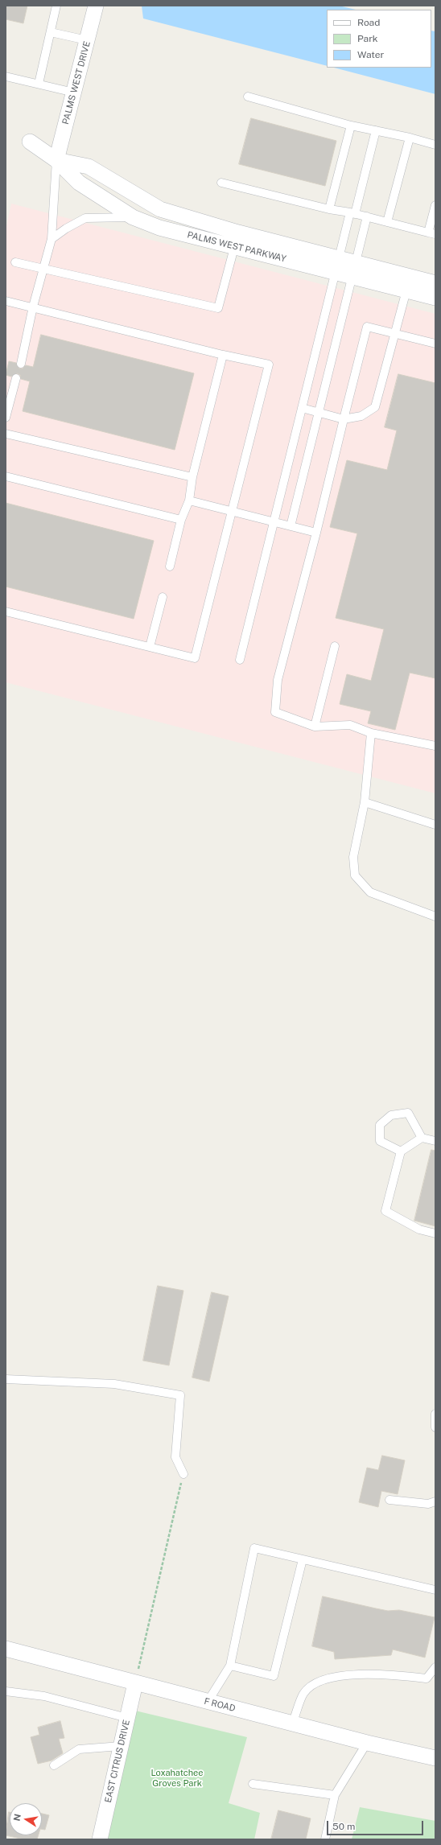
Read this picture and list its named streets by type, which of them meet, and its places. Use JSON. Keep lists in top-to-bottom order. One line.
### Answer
{"streets":{"street":["PALMS WEST DRIVE","PALMS WEST PARKWAY","F ROAD","EAST CITRUS DRIVE"]},"crossings":[["PALMS WEST DRIVE","PALMS WEST PARKWAY"],["F ROAD","EAST CITRUS DRIVE"]],"parks":["Loxahatchee Groves Park"],"legend":["Road","Park","Water"],"scale_bar":"50 m","north":"left"}
